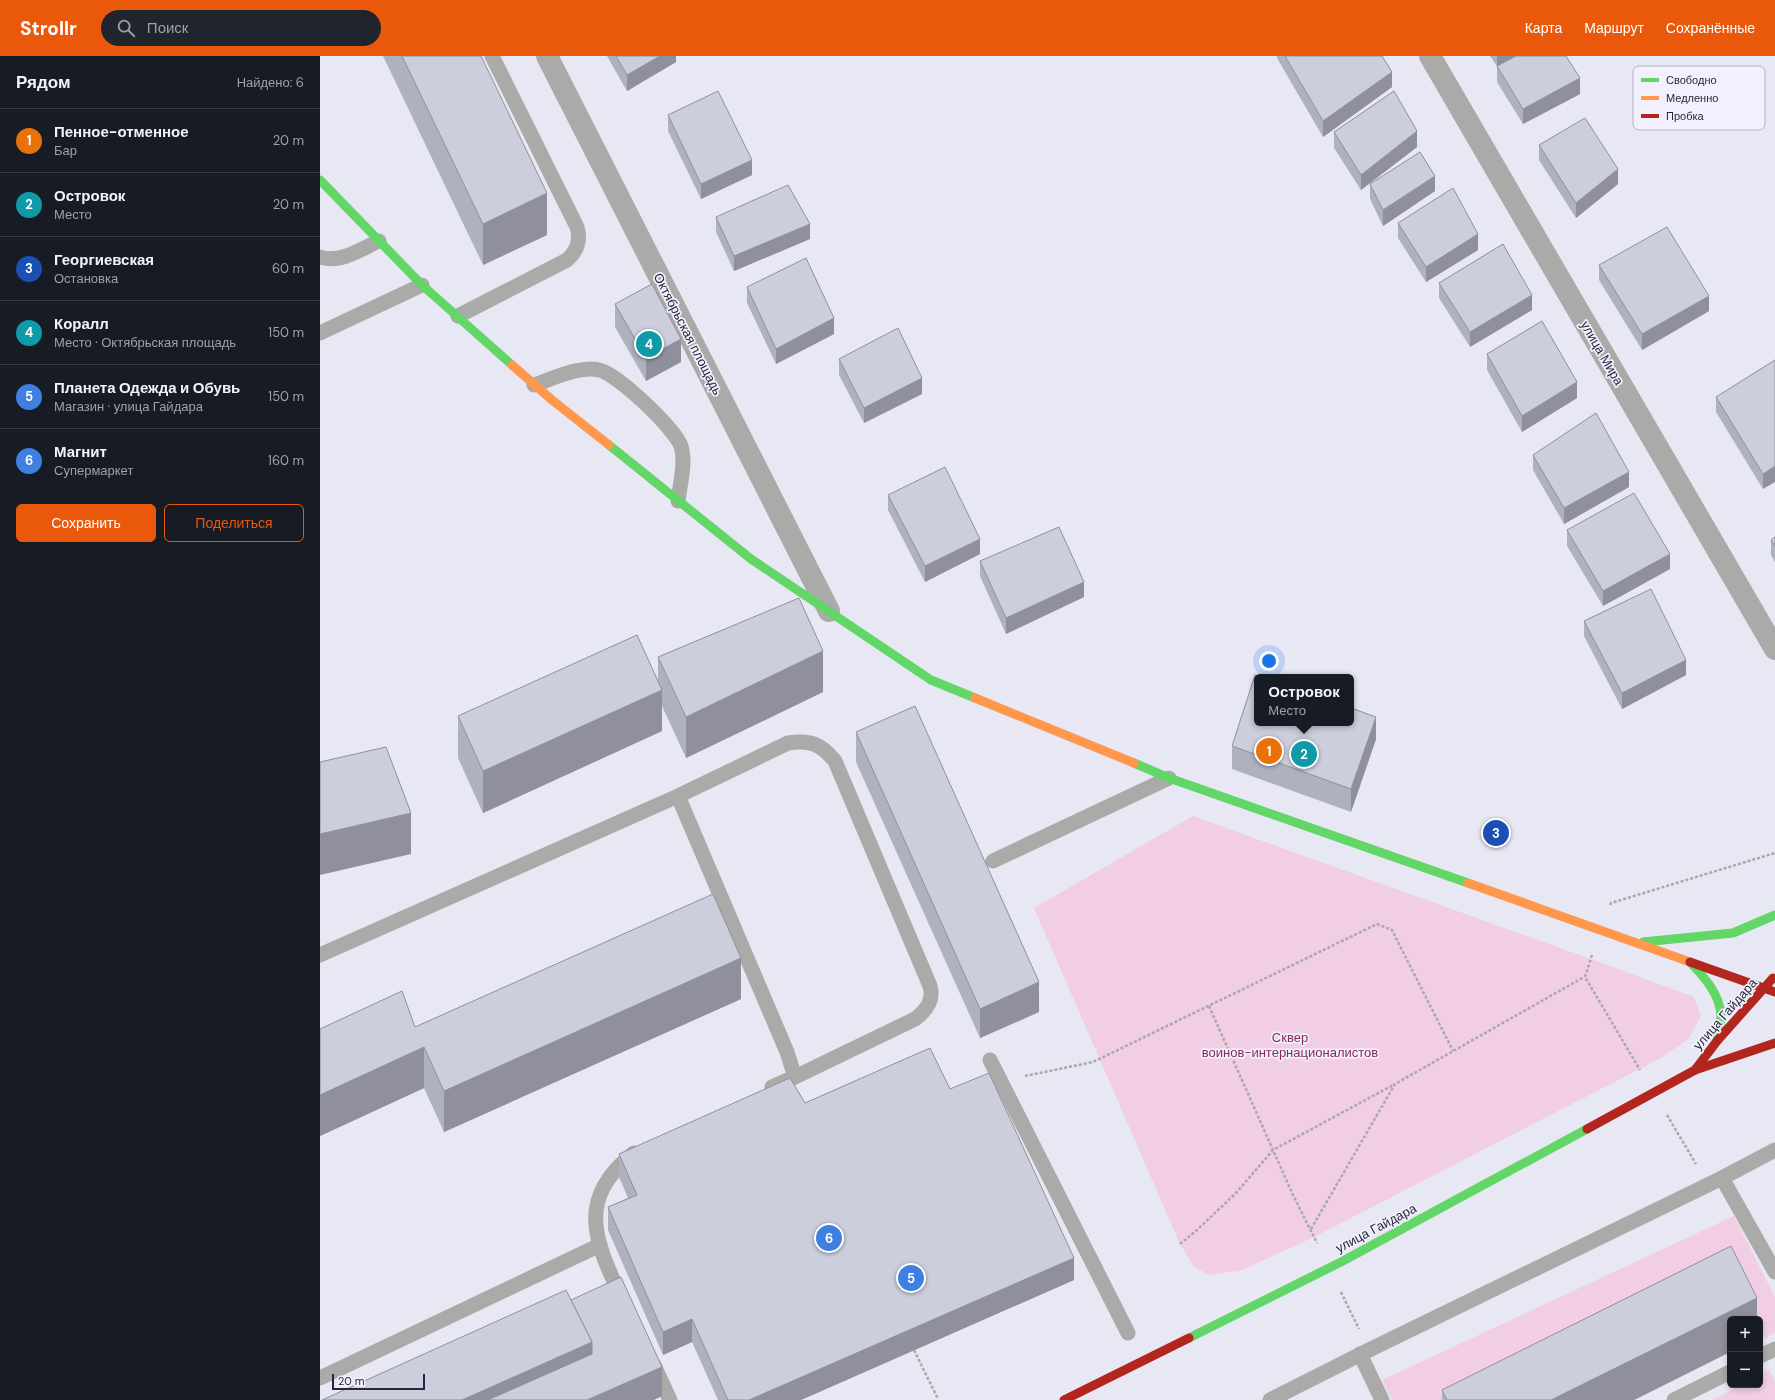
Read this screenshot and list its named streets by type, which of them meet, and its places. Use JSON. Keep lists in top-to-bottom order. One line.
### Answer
{"streets":{"street":["Октябрьская площадь","улица Мира","улица Гайдара"]},"parks":["Сквер воинов-интернационалистов"],"legend":["Свободно","Медленно","Пробка"],"scale_bar":"20 m","page":{"header":"Strollr","search":"Поиск","nav":["Карта","Маршрут","Сохранённые"],"heading":["Рядом","Найдено: 6"],"list":[{"mark":"1","name":"Пенное-отменное","note":"Бар","value":"20 m"},{"mark":"2","name":"Островок","note":"Место","value":"20 m"},{"mark":"3","name":"Георгиевская","note":"Остановка","value":"60 m"},{"mark":"4","name":"Коралл","note":"Место · Октябрьская площадь","value":"150 m"},{"mark":"5","name":"Планета Одежда и Обувь","note":"Магазин · улица Гайдара","value":"150 m"},{"mark":"6","name":"Магнит","note":"Супермаркет","value":"160 m"}],"pins":["4","1","2","3","6","5"],"buttons":["Сохранить","Поделиться"],"popup":["Островок","Место"],"map_buttons":["+","−"],"scale":"20 m"}}
